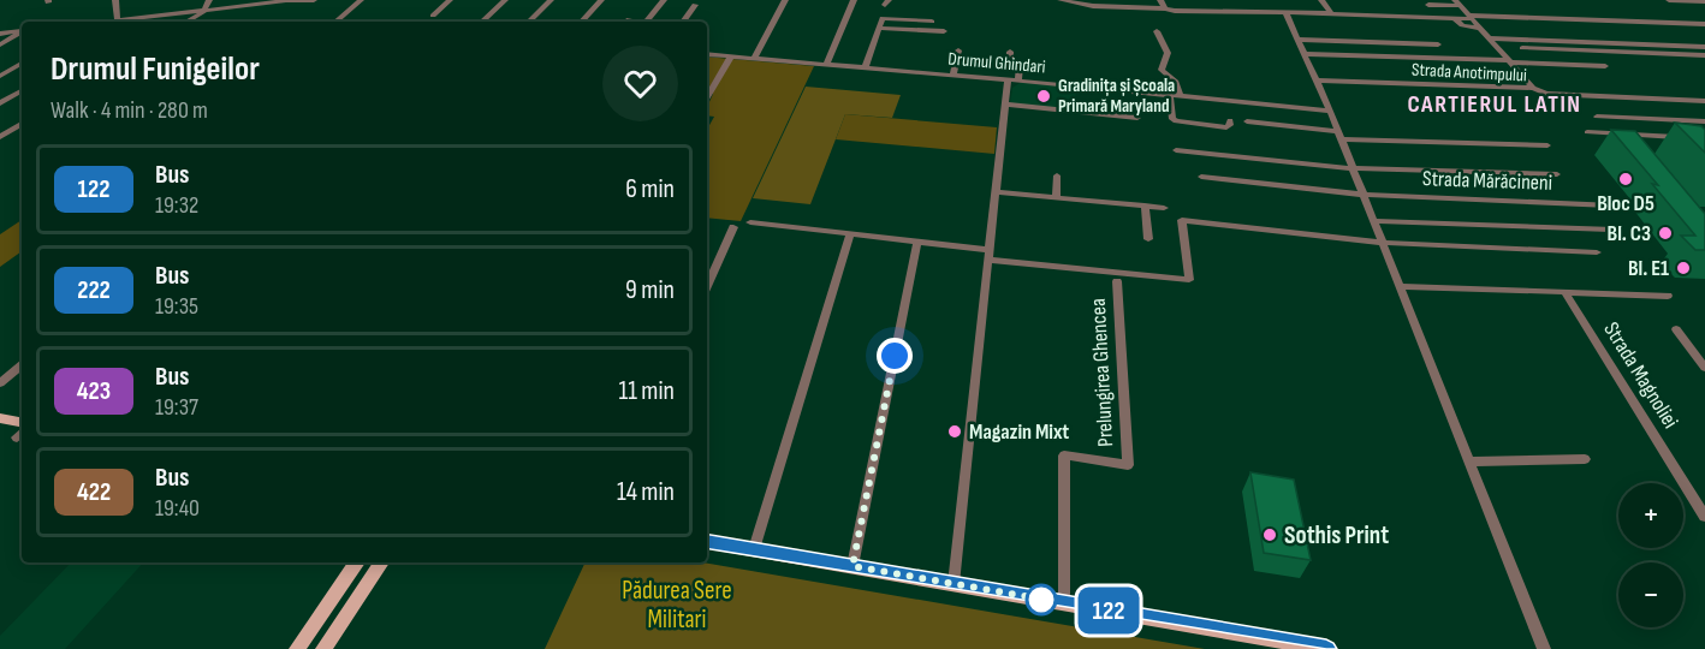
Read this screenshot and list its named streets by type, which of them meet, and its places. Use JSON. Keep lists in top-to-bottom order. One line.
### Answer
{"streets":{"street":["Drumul Ghindari","Strada Anotimpului","Strada Mărăcineni","Prelungirea Ghencea","Strada Magnoliei"]},"districts":["CARTIERUL LATIN"],"parks":["Pădurea Sere Militari"],"places":["Gradinița și Școala Primară Maryland","Bloc D5","Bl. C3","Bl. E1","Magazin Mixt","Sothis Print"],"lines":["bus line 122"],"page":{"on_map":"122","heading":["Drumul Funigeilor","Walk · 4 min · 280 m"],"list":[{"mark":"122","name":"Bus","note":"19:32","value":"6 min"},{"mark":"222","name":"Bus","note":"19:35","value":"9 min"},{"mark":"423","name":"Bus","note":"19:37","value":"11 min"},{"mark":"422","name":"Bus","note":"19:40","value":"14 min"}],"map_buttons":["+","−"]}}
